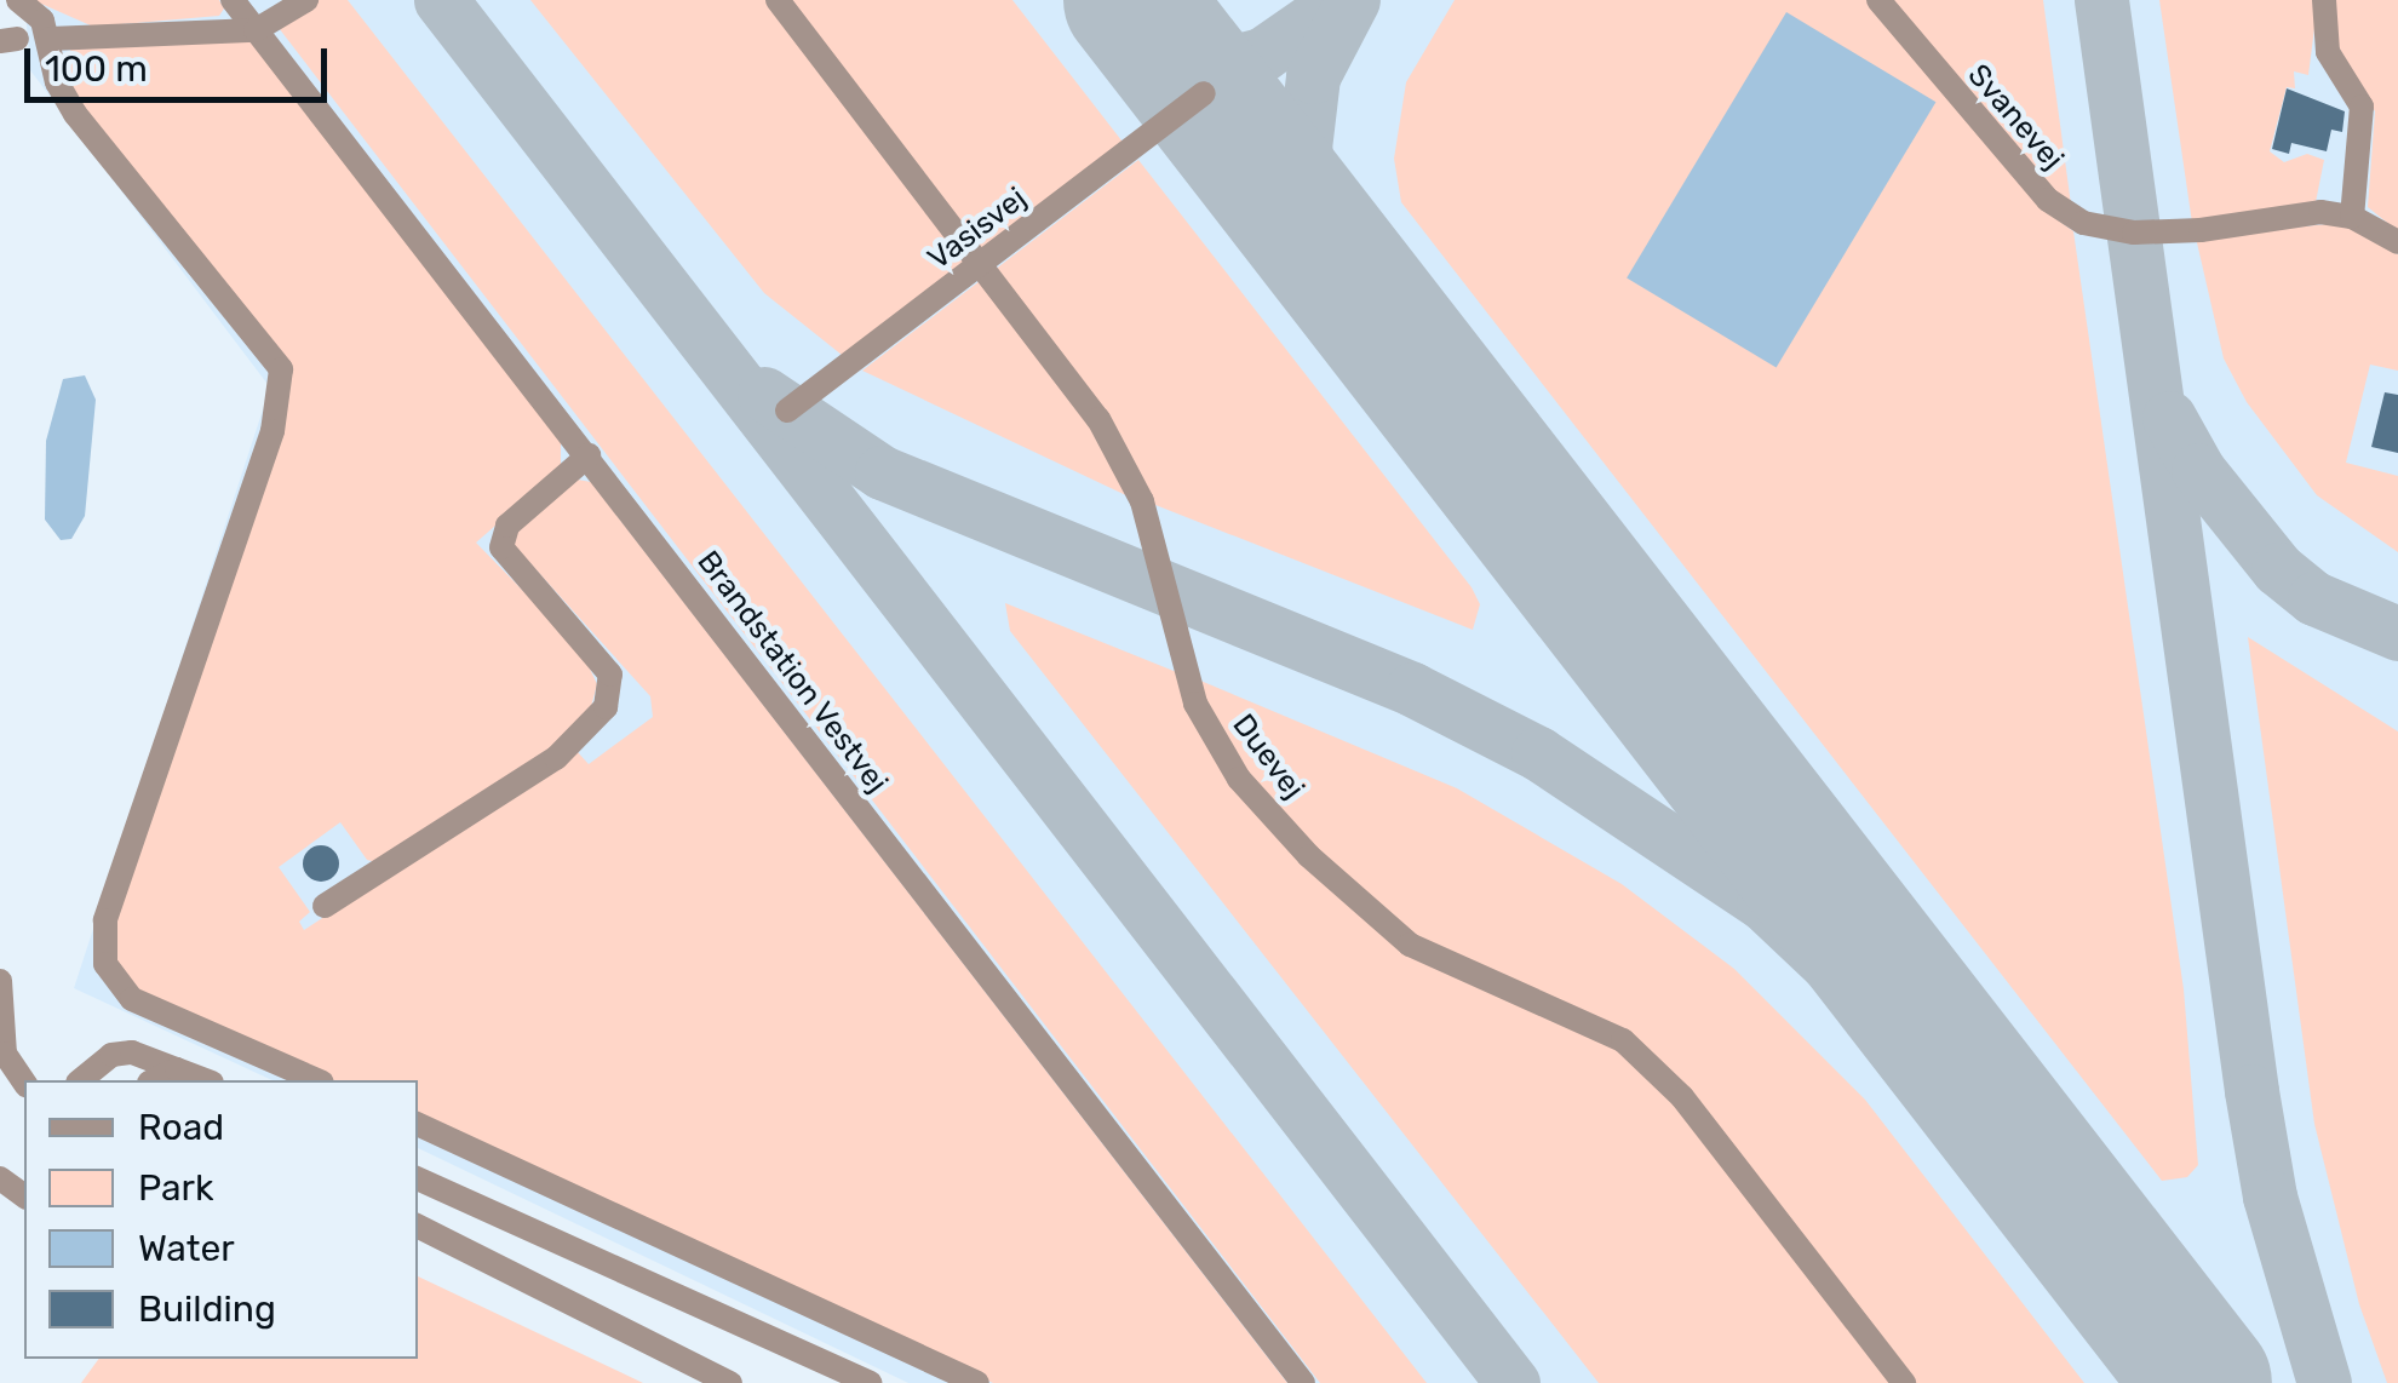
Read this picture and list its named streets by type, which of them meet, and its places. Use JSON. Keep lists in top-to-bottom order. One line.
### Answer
{"streets":{"lane":["Svanevej","Vasisvej","Brandstation Vestvej","Duevej"]},"crossings":[["Vasisvej","Duevej"]],"legend":["Road","Park","Water","Building"],"scale_bar":"100 m"}
